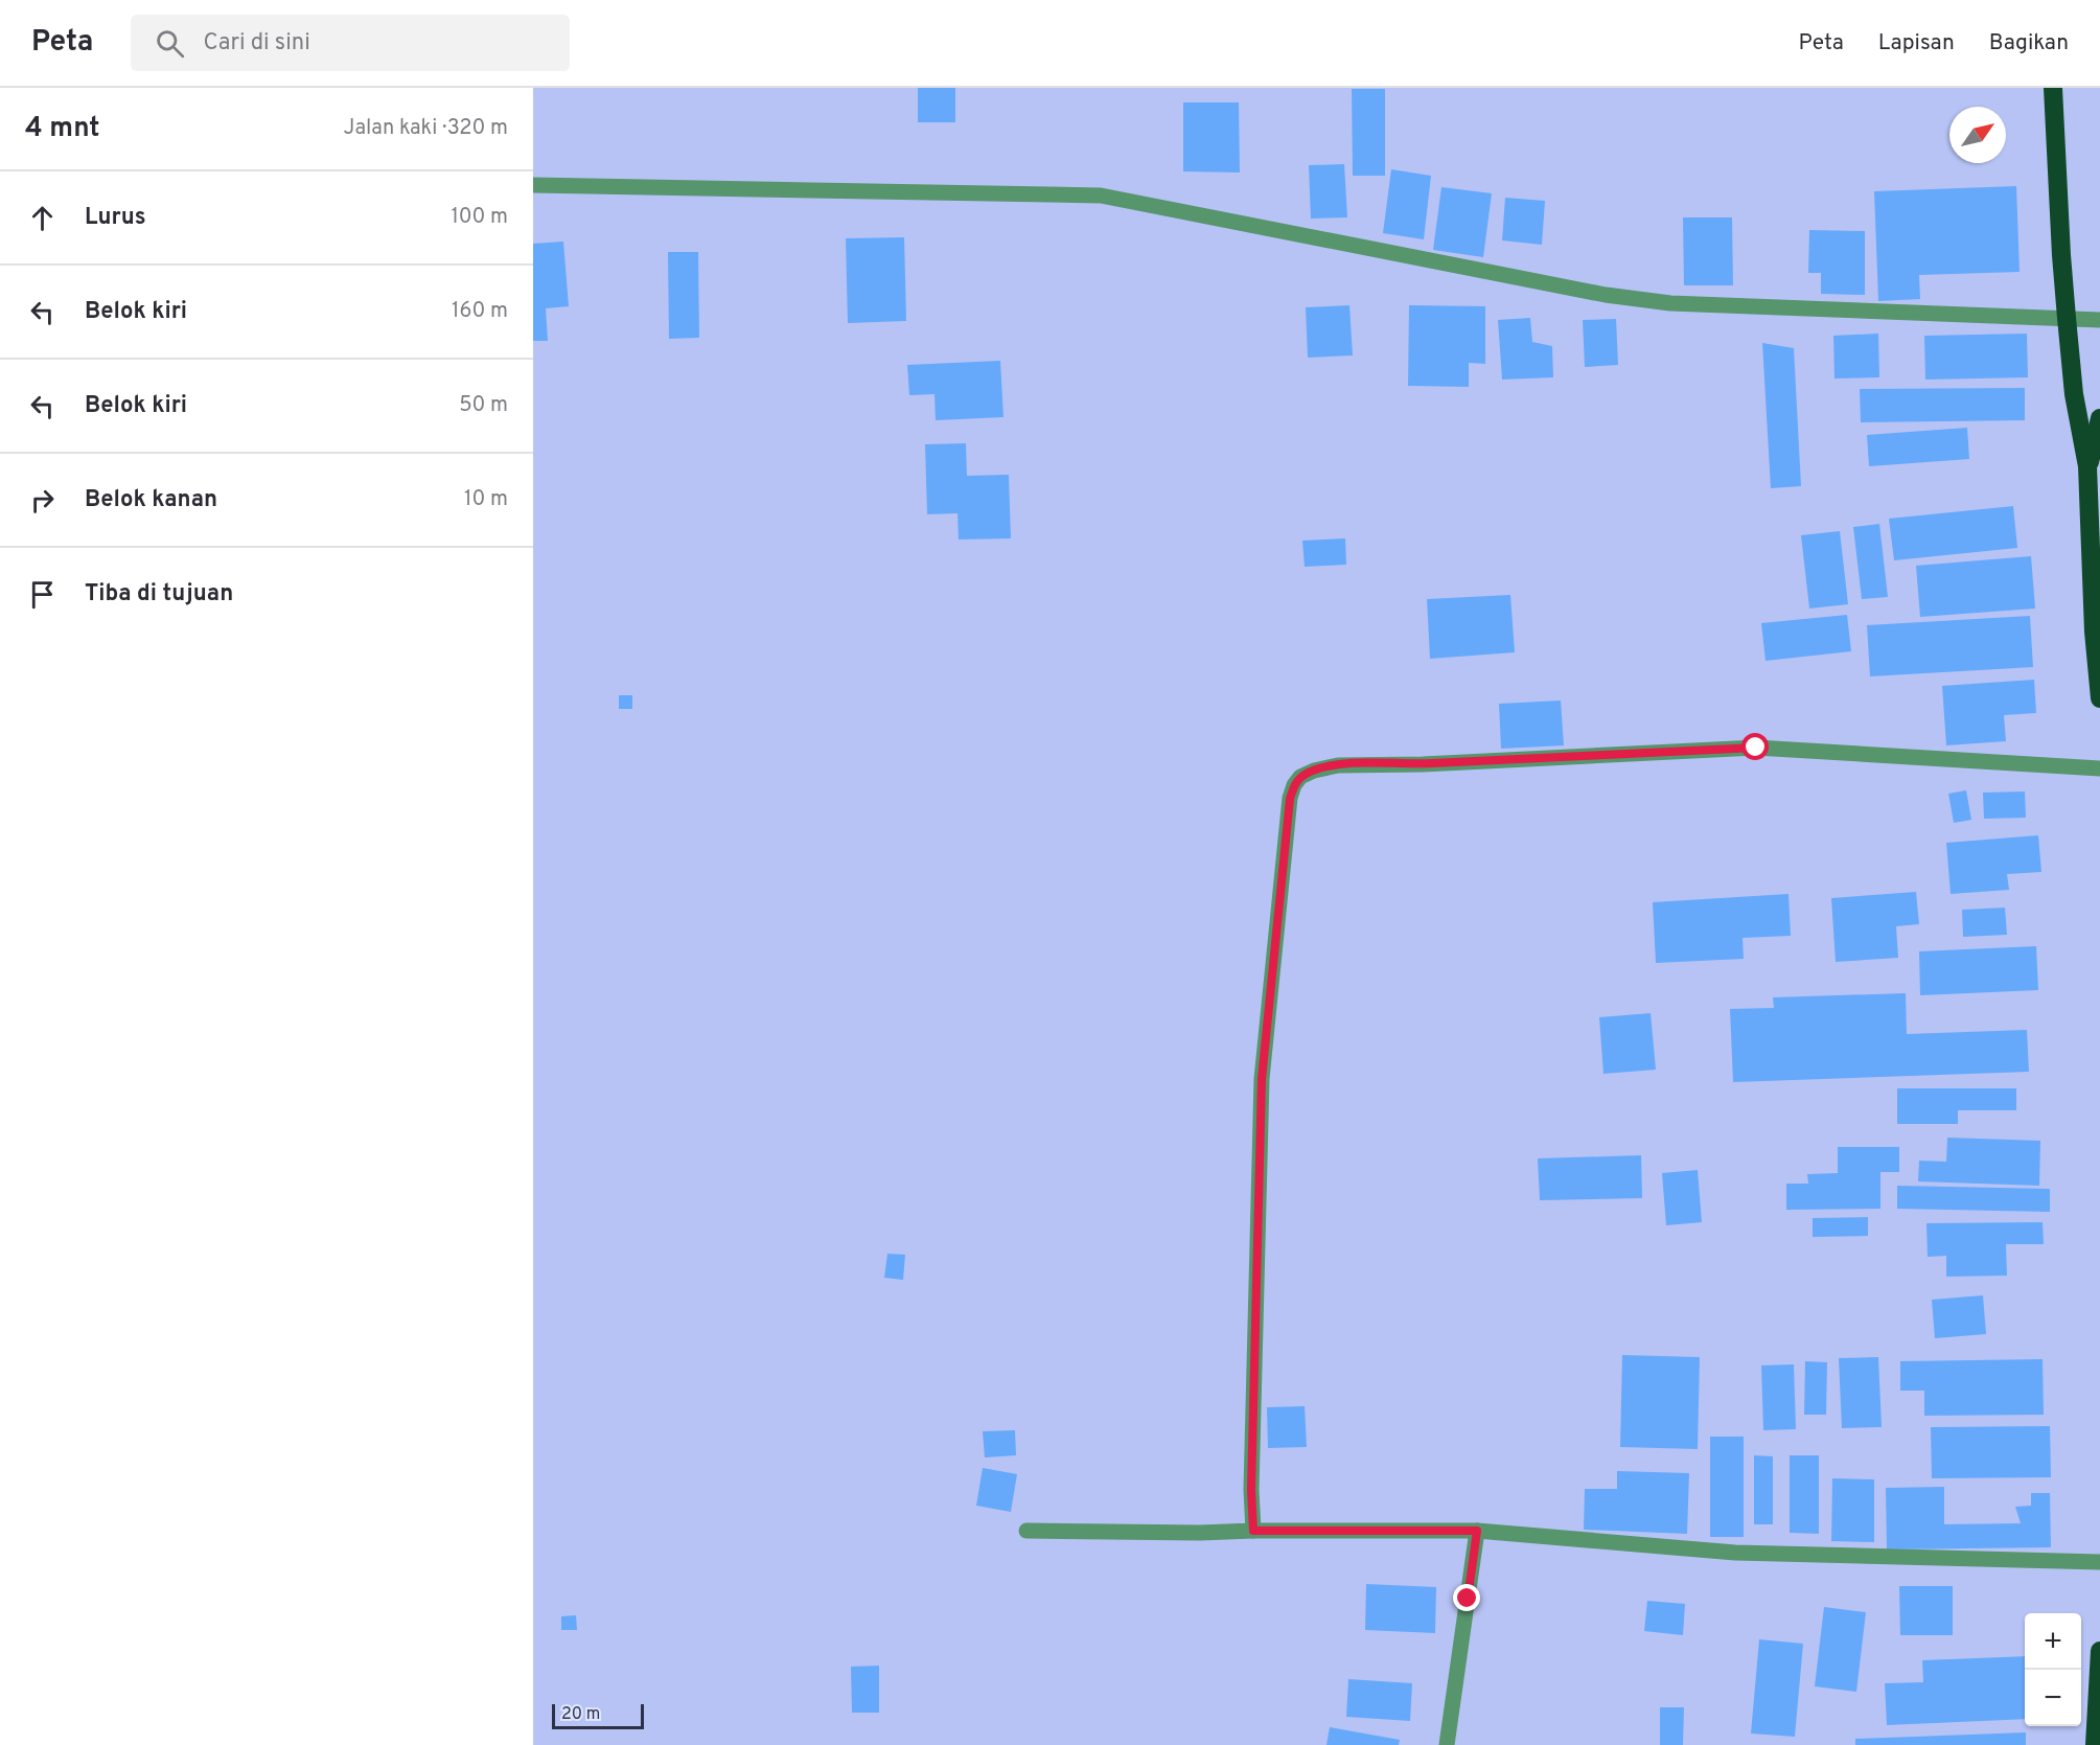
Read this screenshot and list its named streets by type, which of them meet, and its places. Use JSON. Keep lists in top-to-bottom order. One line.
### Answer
{"scale_bar":"20 m","north":"top right","page":{"header":"Peta","search":"Cari di sini","nav":["Peta","Lapisan","Bagikan"],"heading":["4 mnt","Jalan kaki · 320 m"],"list":[["Lurus","100 m"],["Belok kiri","160 m"],["Belok kiri","50 m"],["Belok kanan","10 m"],"Tiba di tujuan"],"map_buttons":["+","−"],"scale":"20 m"}}
